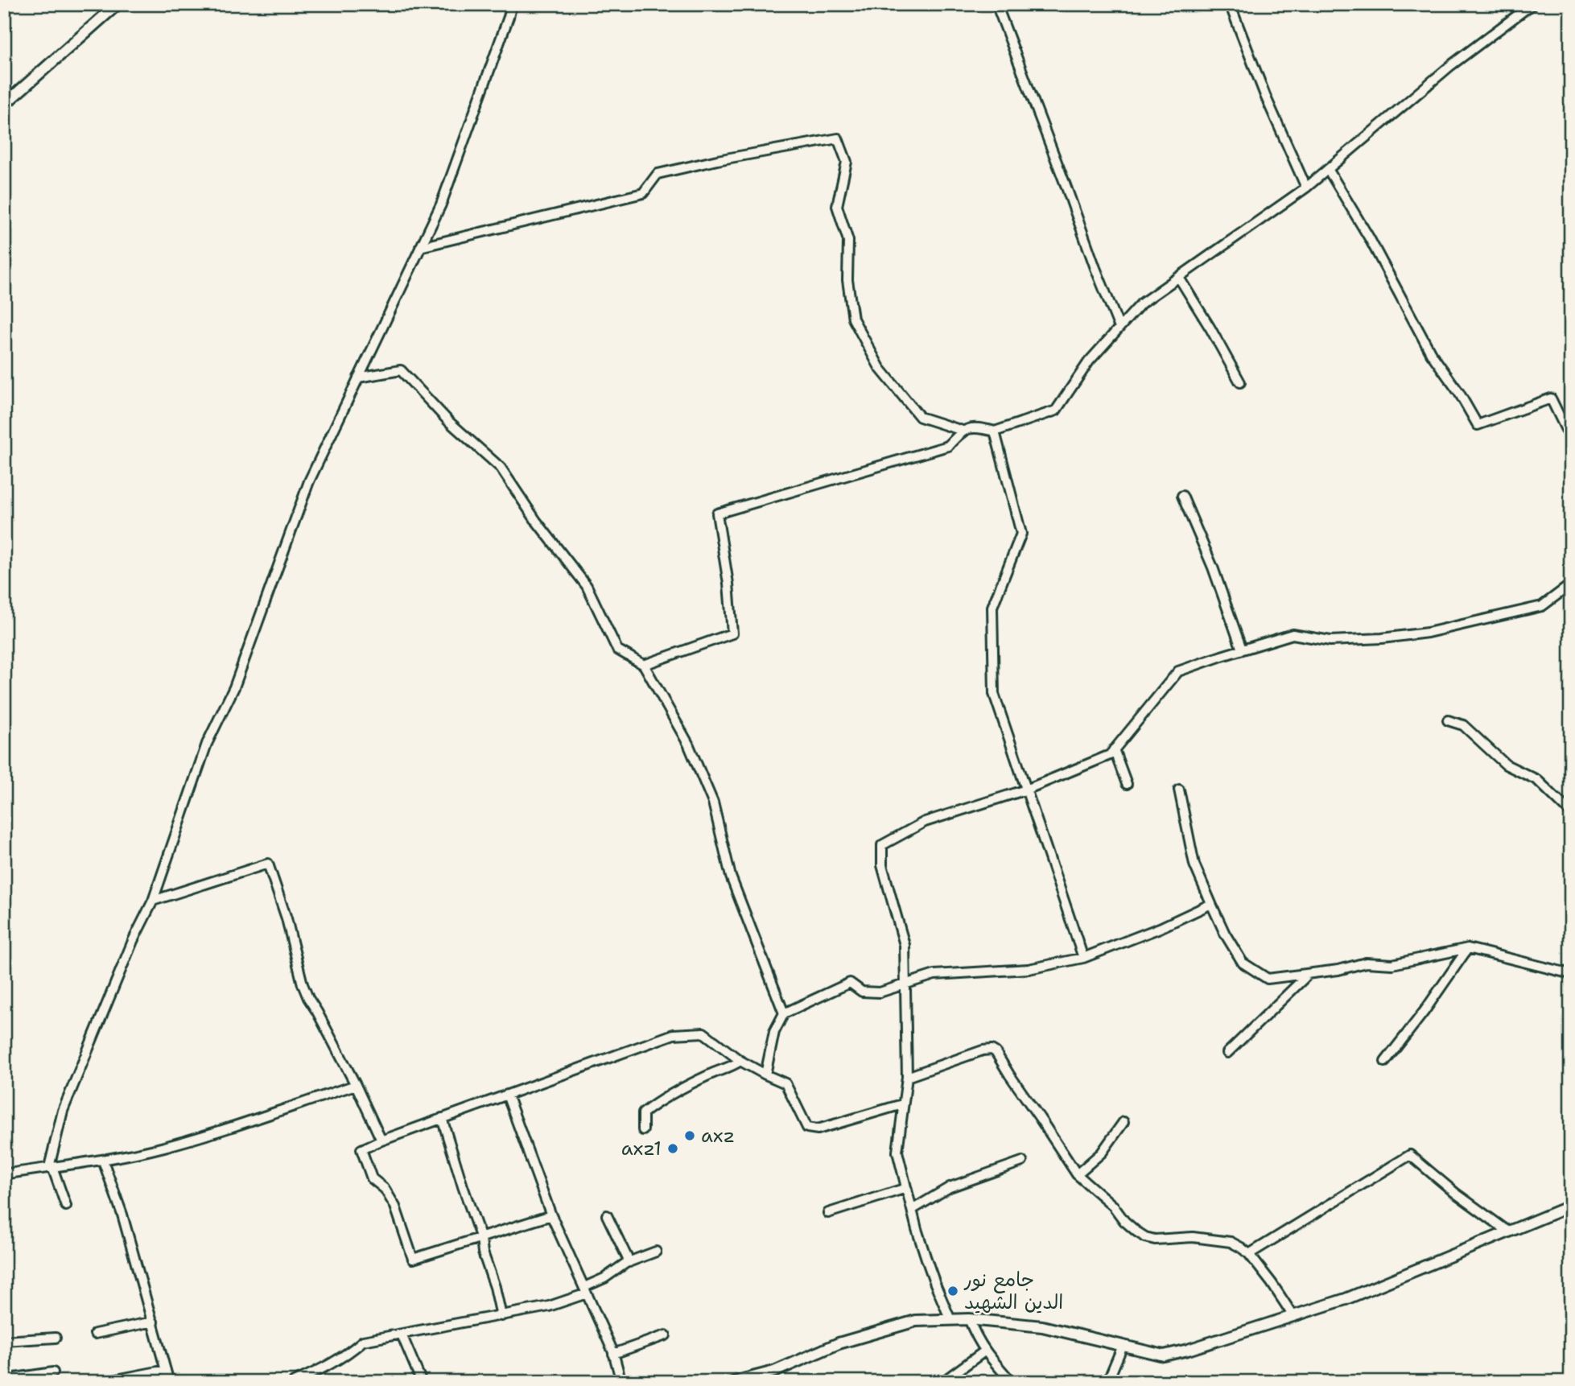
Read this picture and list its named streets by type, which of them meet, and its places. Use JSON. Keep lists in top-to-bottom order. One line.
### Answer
{"places":["axz","axz1","جامع نور الدين الشهيد"]}
